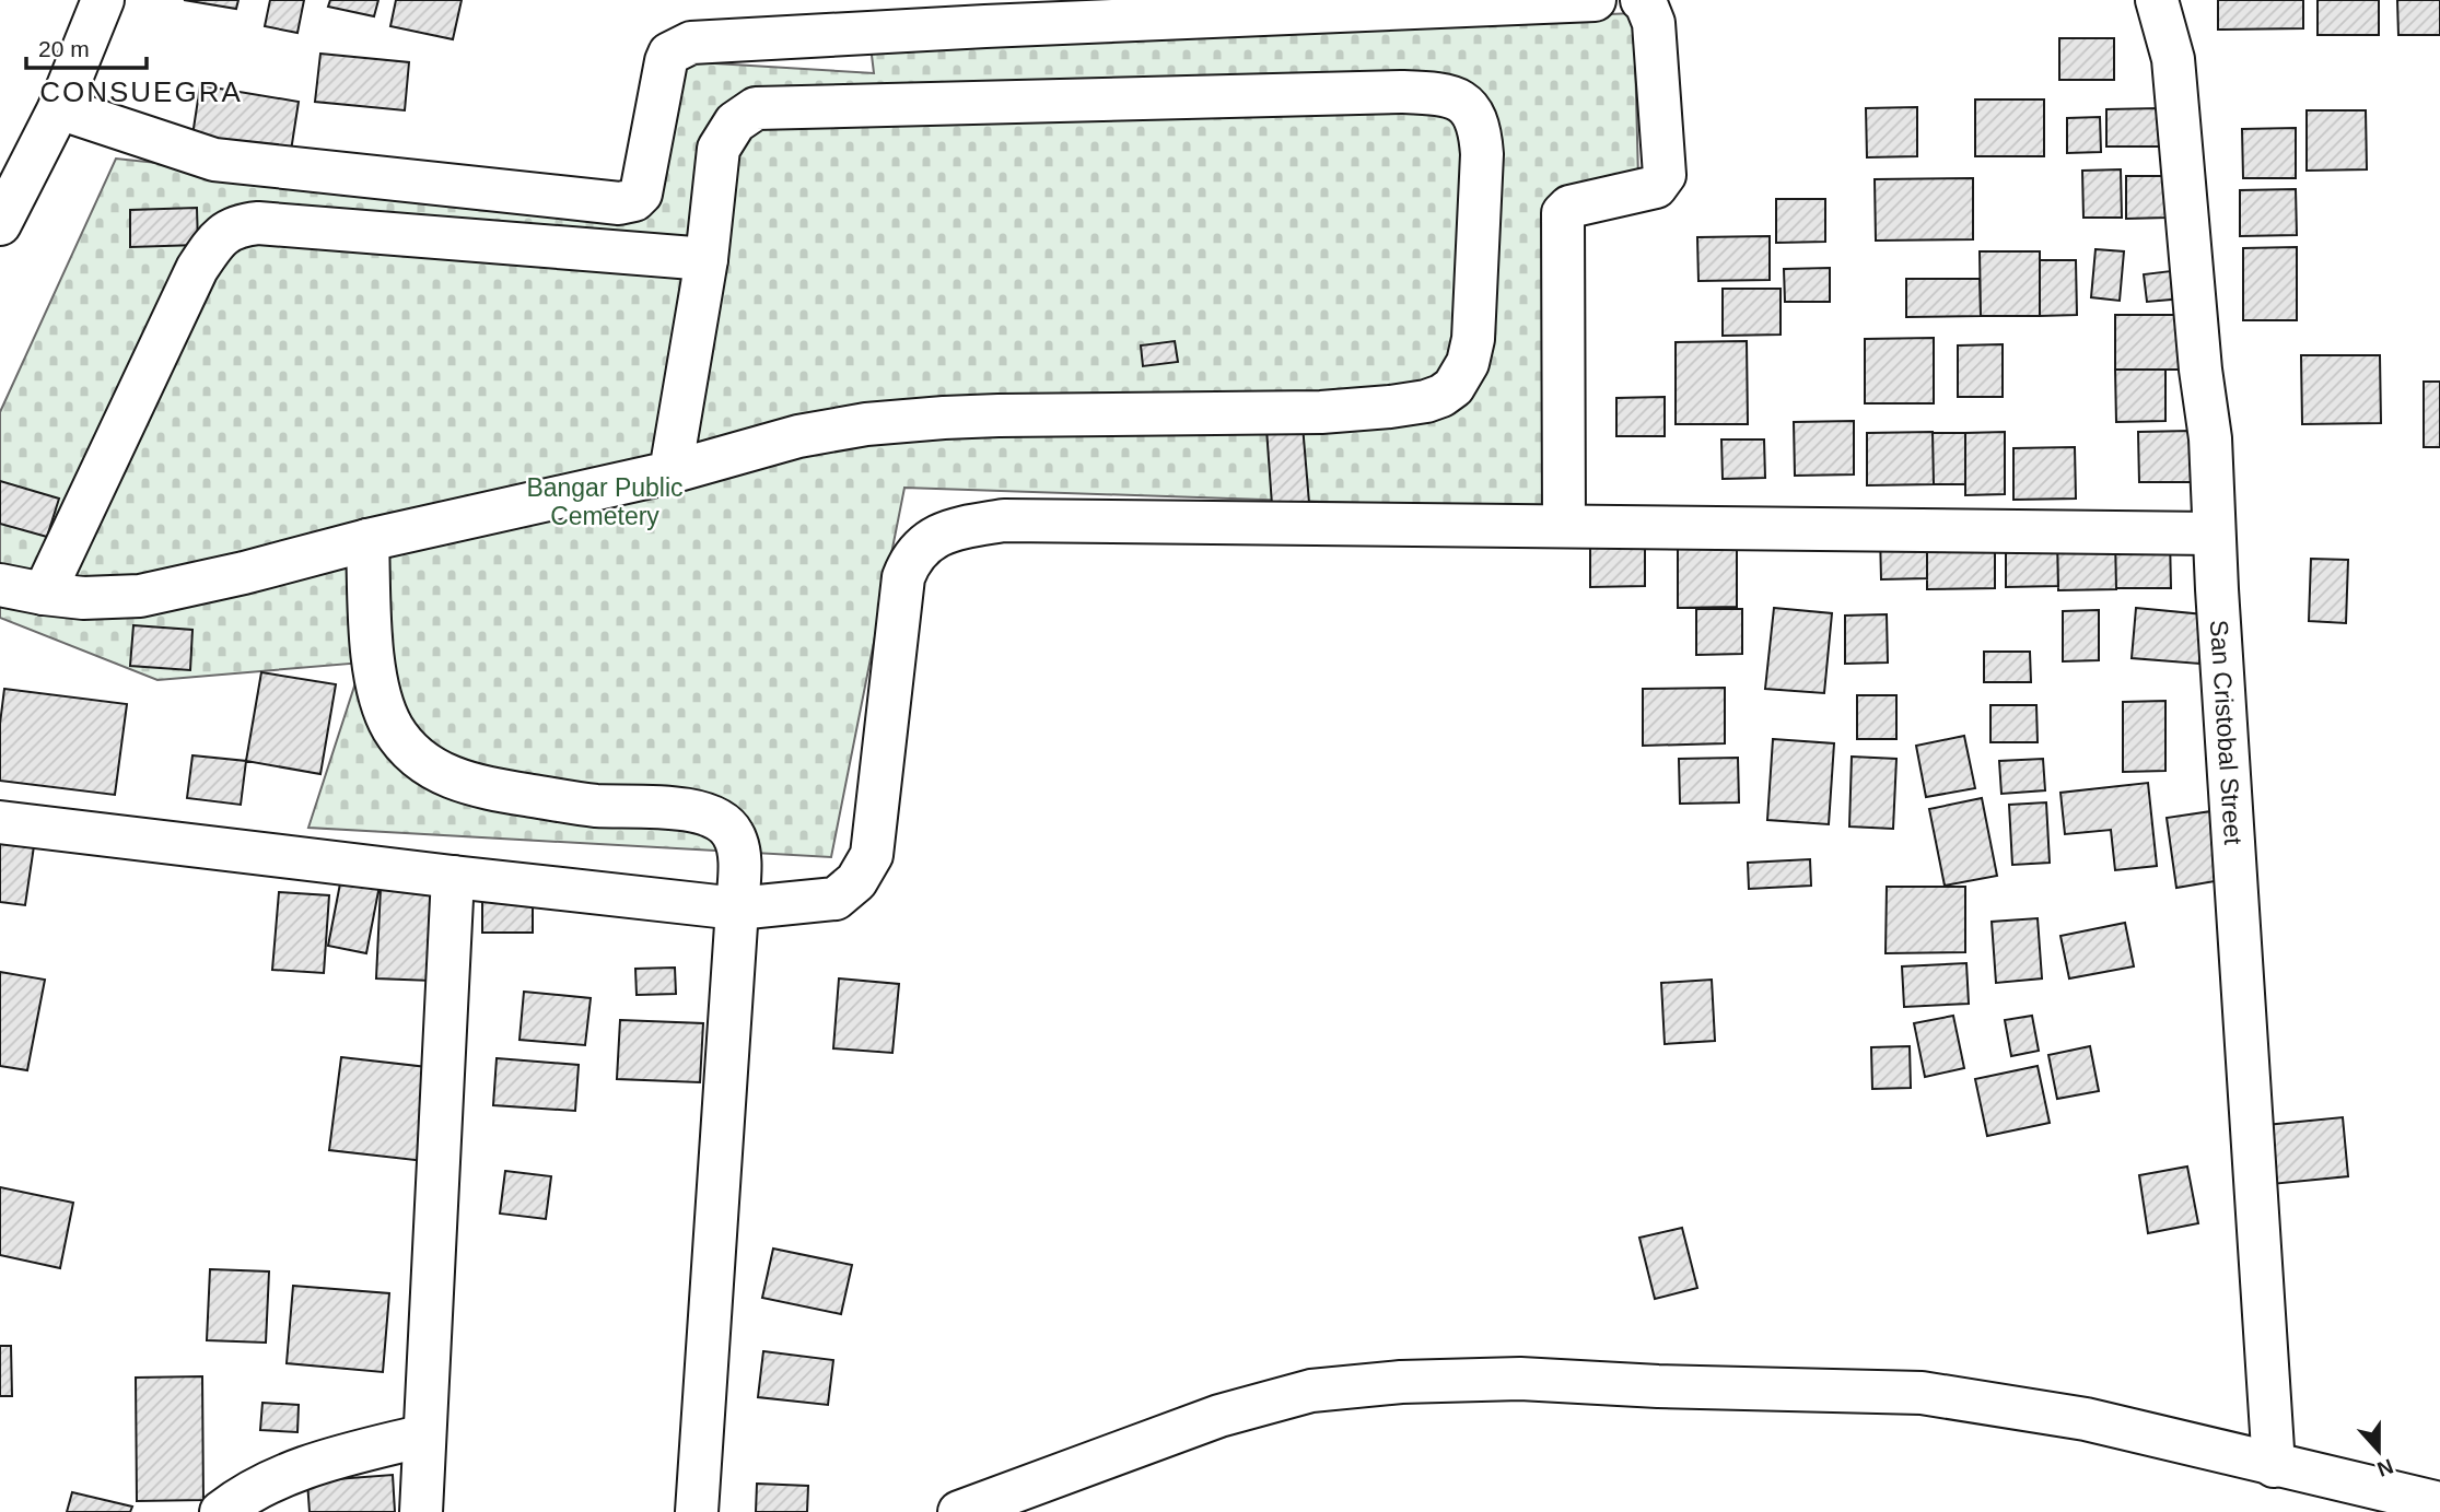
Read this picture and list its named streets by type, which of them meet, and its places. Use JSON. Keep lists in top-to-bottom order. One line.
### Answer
{"streets":{"main road":["San Cristobal Street"]},"districts":["CONSUEGRA"],"parks":["Bangar Public Cemetery"],"scale_bar":"20 m","north":"bottom"}
